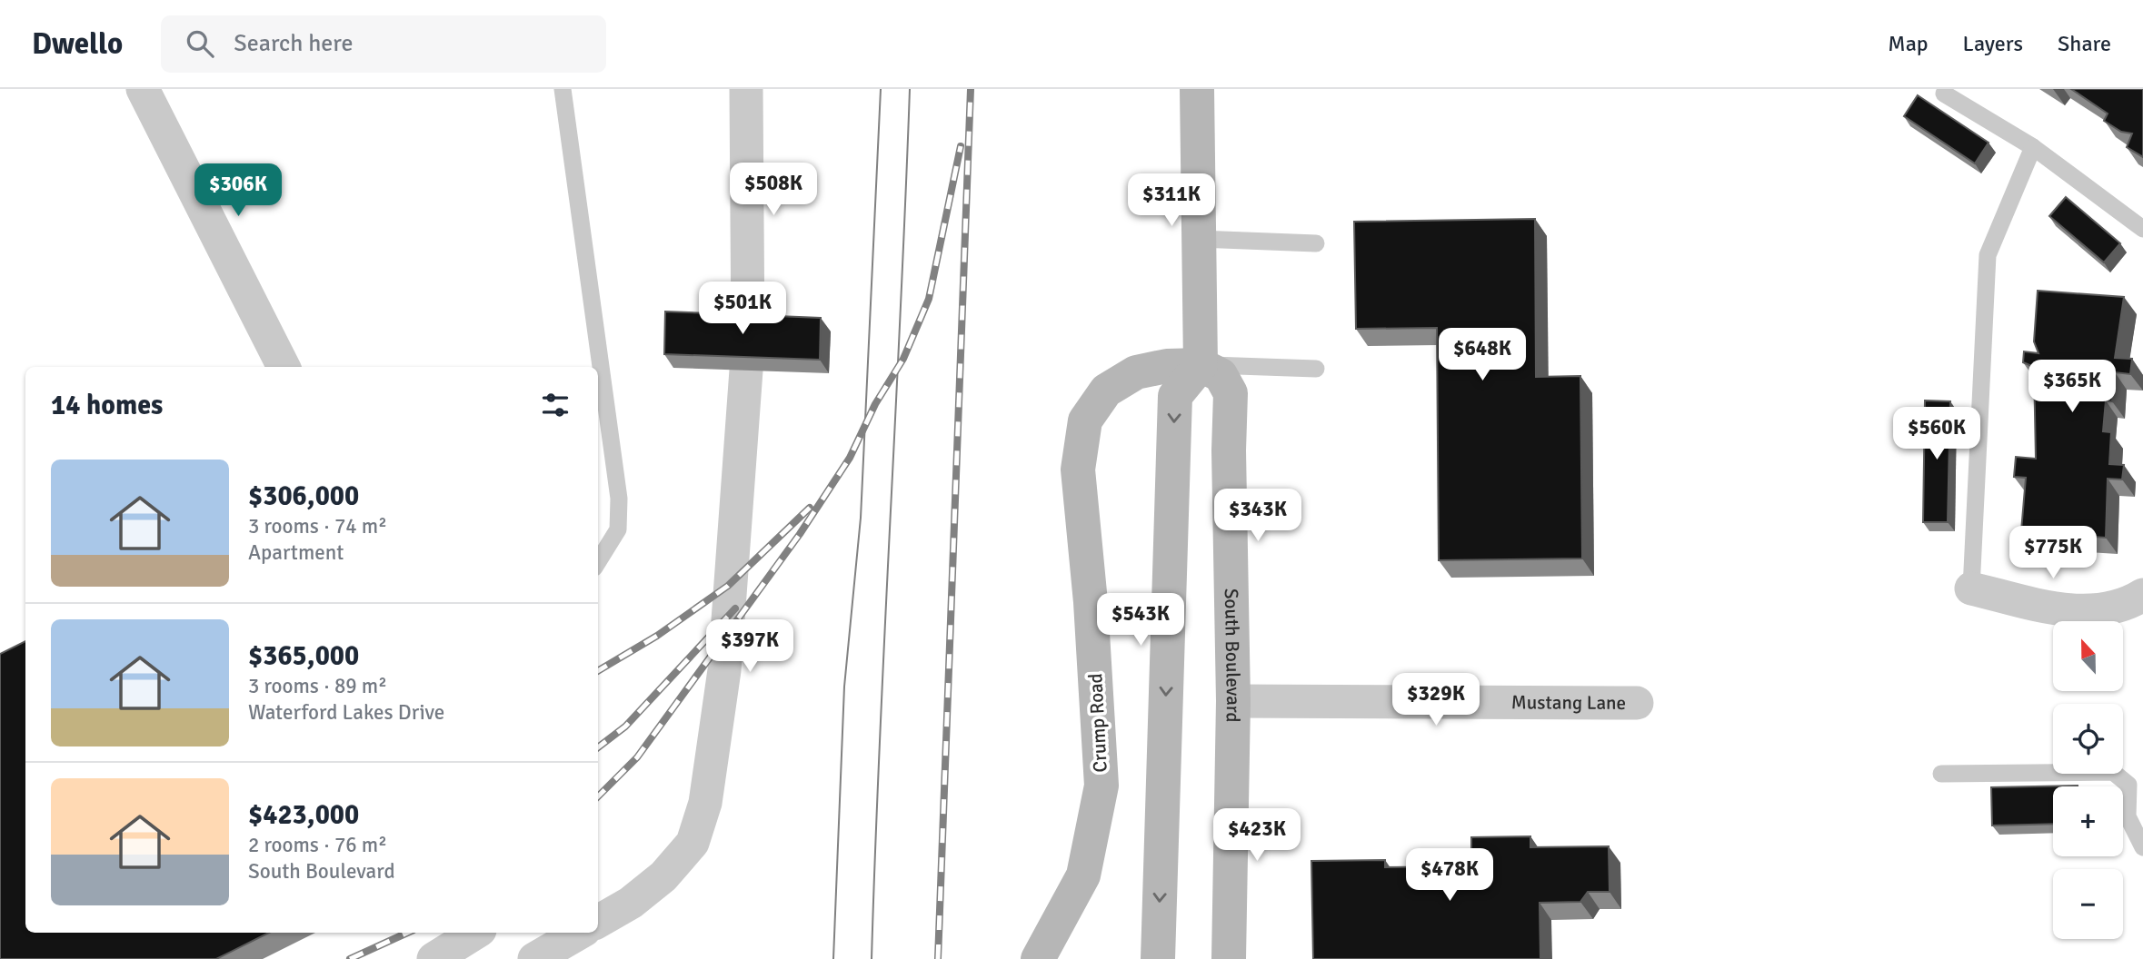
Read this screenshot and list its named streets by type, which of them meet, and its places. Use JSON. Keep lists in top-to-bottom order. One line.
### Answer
{"streets":{"main road":["South Boulevard","Crump Road"],"street":["Mustang Lane"]},"crossings":[["South Boulevard","Mustang Lane"],["South Boulevard","Crump Road"]],"north":"top","page":{"header":"Dwello","search":"Search here","nav":["Map","Layers","Share"],"price":["$508K","$306K","$311K","$501K","$648K","$365K","$560K","$343K","$775K","$543K","$397K","$329K","$423K","$478K"],"heading":"14 homes","list":[{"name":"$306,000","note":"3 rooms · 74 m² · Apartment"},{"name":"$365,000","note":"3 rooms · 89 m² · Waterford Lakes Drive"},{"name":"$423,000","note":"2 rooms · 76 m² · South Boulevard"}],"map_buttons":["+","−"]}}
